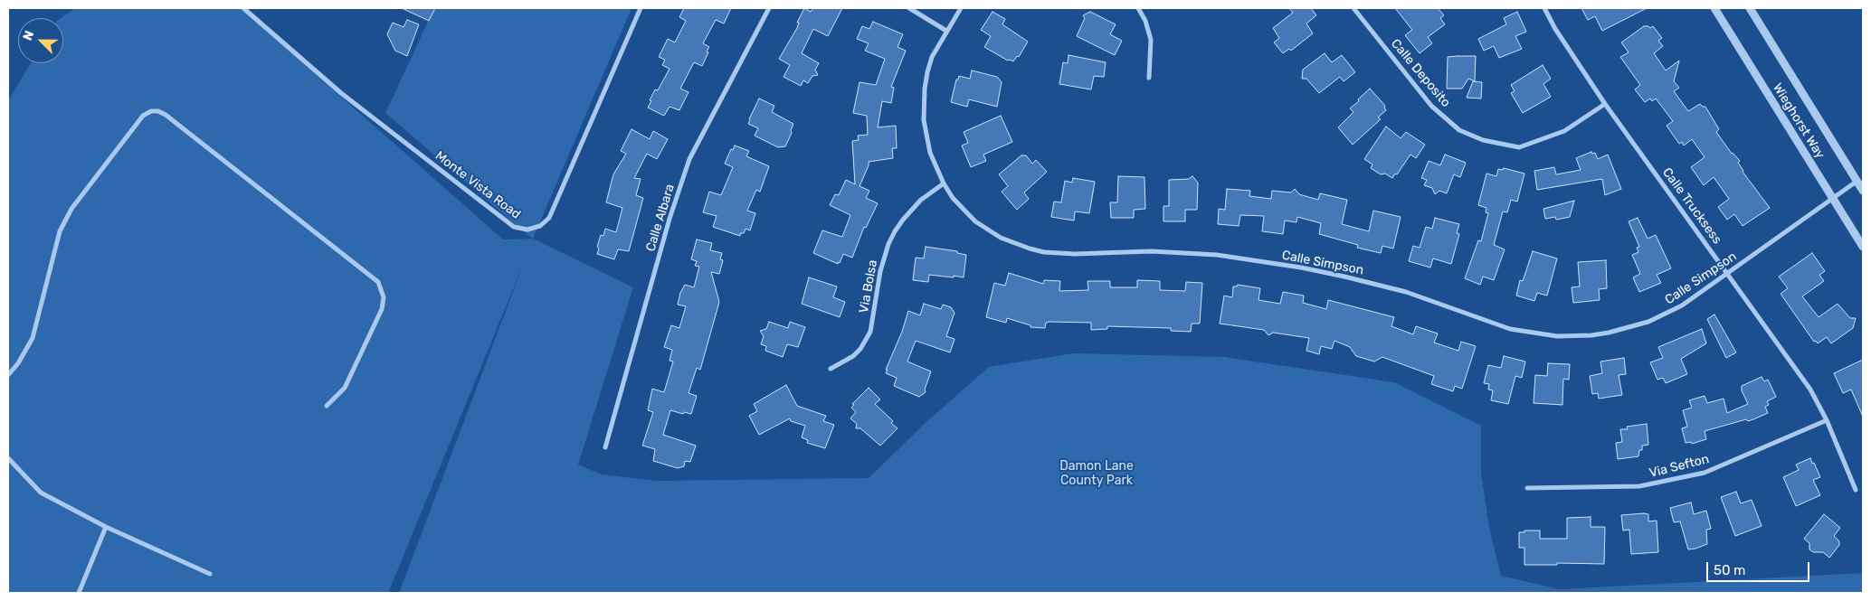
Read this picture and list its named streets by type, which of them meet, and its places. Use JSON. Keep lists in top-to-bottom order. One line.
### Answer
{"streets":{"street":["Calle Deposito","Wieghorst Way","Monte Vista Road","Calle Trucksess","Calle Albara","Calle Simpson","Via Bolsa","Via Sefton"]},"crossings":[["Calle Deposito","Calle Trucksess"],["Wieghorst Way","Calle Simpson"],["Calle Trucksess","Calle Simpson"],["Calle Trucksess","Via Sefton"],["Calle Simpson","Via Bolsa"]],"parks":["Damon Lane County Park"],"scale_bar":"50 m","north":"top left"}
